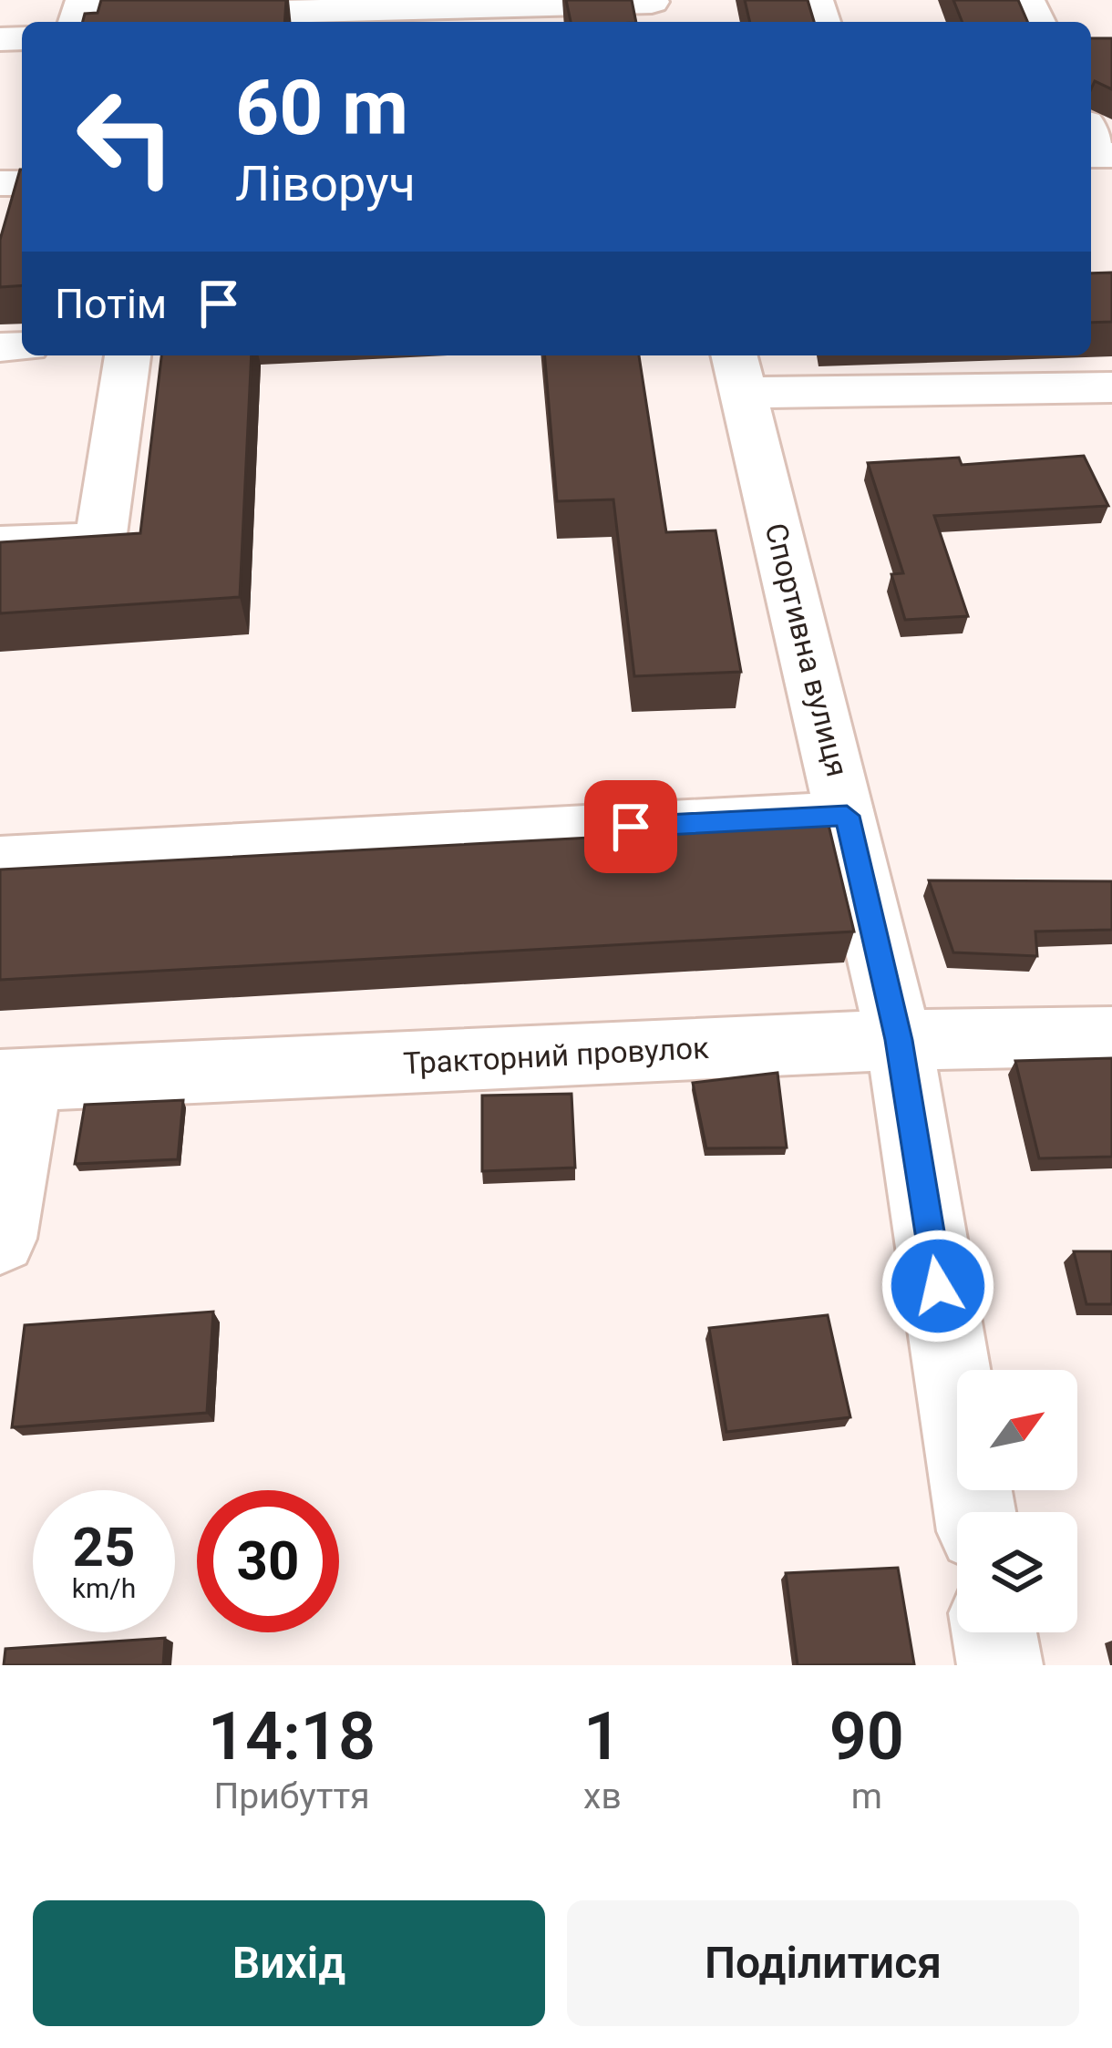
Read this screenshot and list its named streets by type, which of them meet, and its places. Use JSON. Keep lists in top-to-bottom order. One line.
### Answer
{"streets":{"street":["Спортивна вулиця","Тракторний провулок"]},"crossings":[["Спортивна вулиця","Тракторний провулок"]],"north":"top right","page":{"turn":["60 m","Ліворуч"],"then":"Потім","speed":"25 km/h","limit":"30","eta":["14:18","Прибуття","1","хв","90","m"],"buttons":["Вихід","Поділитися"]}}
